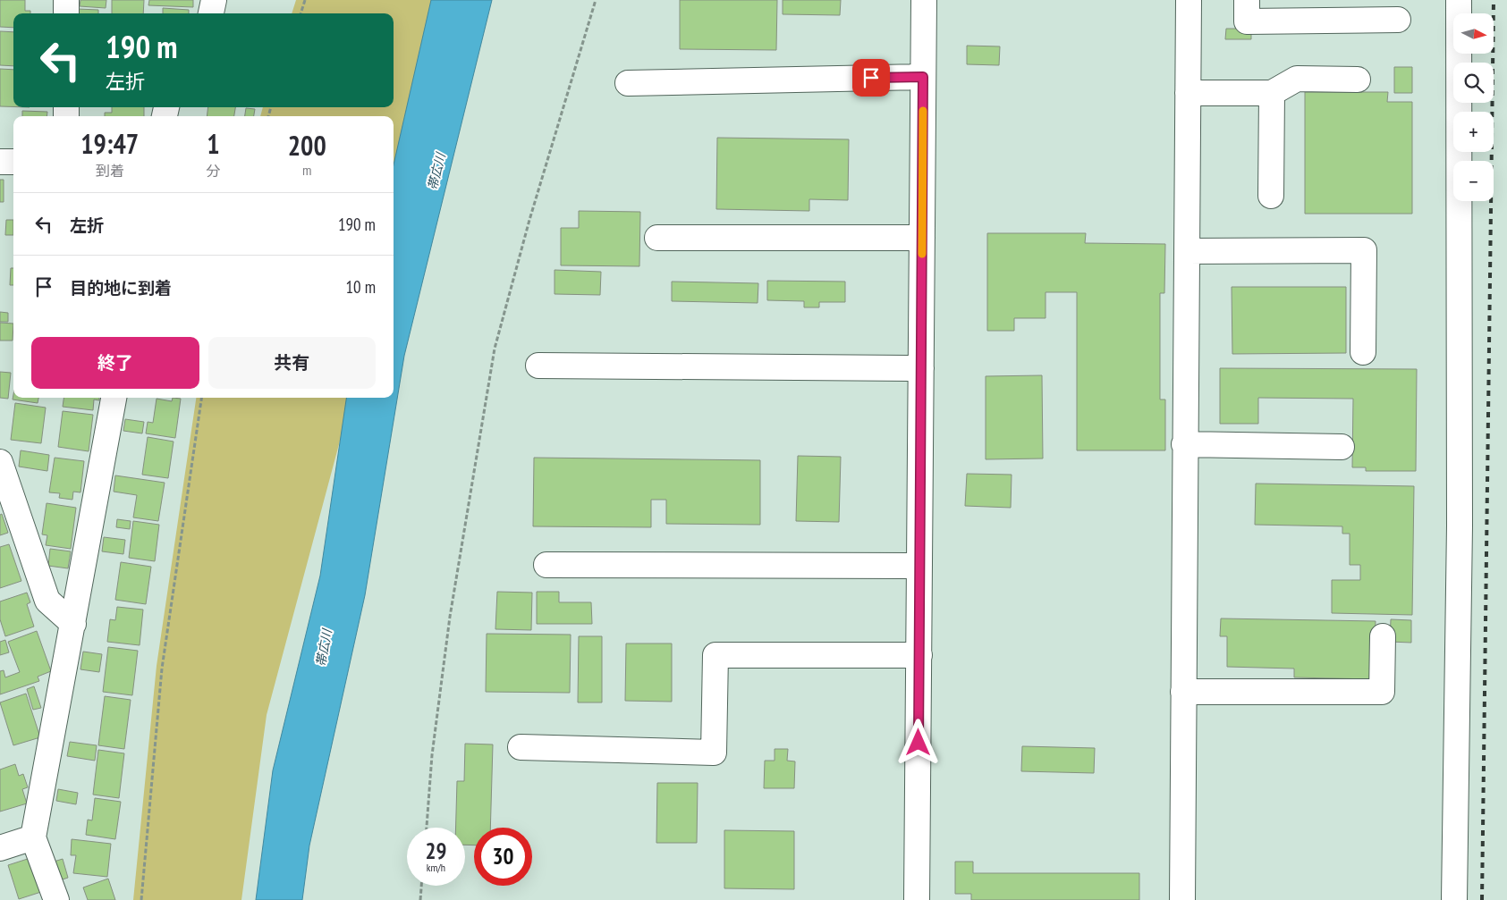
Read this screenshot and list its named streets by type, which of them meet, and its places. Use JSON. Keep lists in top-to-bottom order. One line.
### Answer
{"water":["帯広川"],"north":"right","page":{"map_buttons":["+","−"],"turn":["190 m","左折"],"eta":["19:47","到着","1","分","200","m"],"list":[{"name":"左折","value":"190 m"},{"name":"目的地に到着","value":"10 m"}],"buttons":["終了","共有"],"speed":"29 km/h","limit":"30"}}
